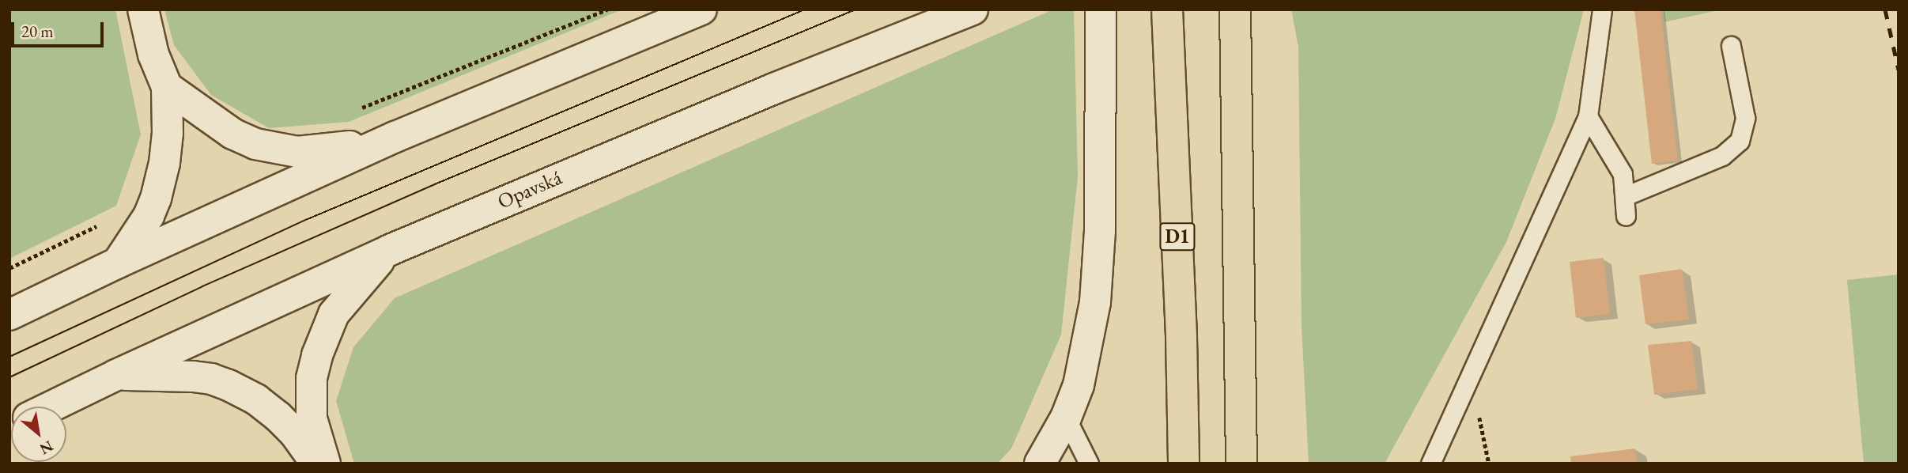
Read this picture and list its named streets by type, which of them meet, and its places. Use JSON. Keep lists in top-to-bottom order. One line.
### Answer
{"streets":{"highway":["D1"],"main road":["Opavská"]},"scale_bar":"20 m","north":"bottom right"}
